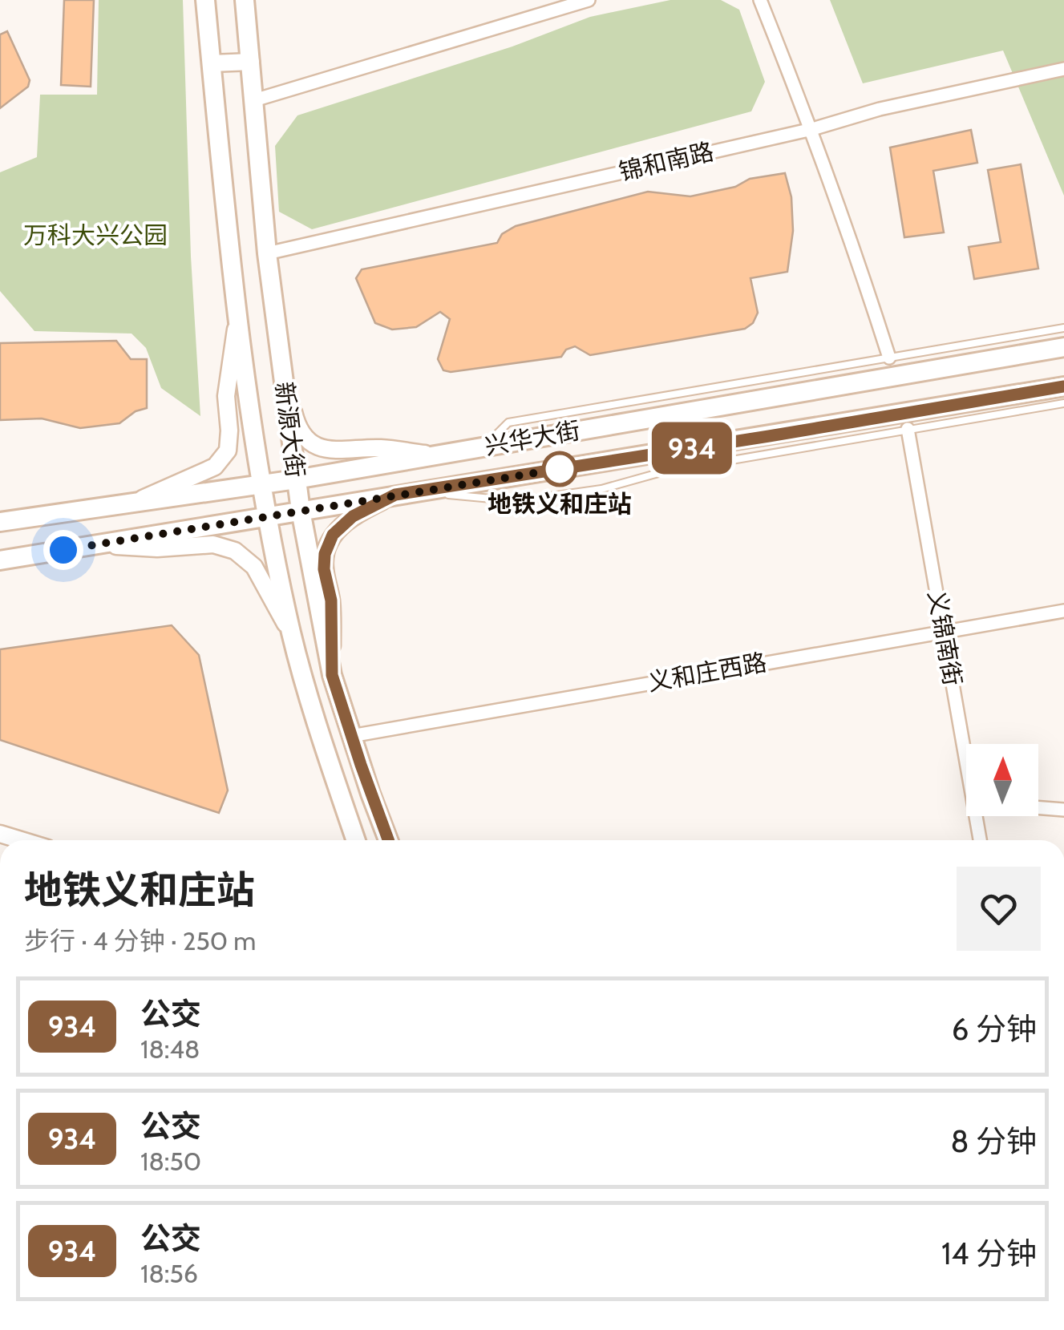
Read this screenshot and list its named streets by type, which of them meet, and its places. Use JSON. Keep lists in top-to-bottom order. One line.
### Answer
{"streets":{"main road":["新源大街","兴华大街"],"street":["锦和南路","义锦南街","义和庄西路"]},"crossings":[["锦和南路","新源大街"],["新源大街","兴华大街"],["新源大街","义和庄西路"],["义锦南街","义和庄西路"]],"parks":["万科大兴公园"],"places":["地铁义和庄站"],"lines":["bus line 934"],"north":"top","page":{"on_map":"934","heading":["地铁义和庄站","步行 · 4 分钟 · 250 m"],"list":[{"mark":"934","name":"公交","note":"18:48","value":"6 分钟"},{"mark":"934","name":"公交","note":"18:50","value":"8 分钟"},{"mark":"934","name":"公交","note":"18:56","value":"14 分钟"}]}}
